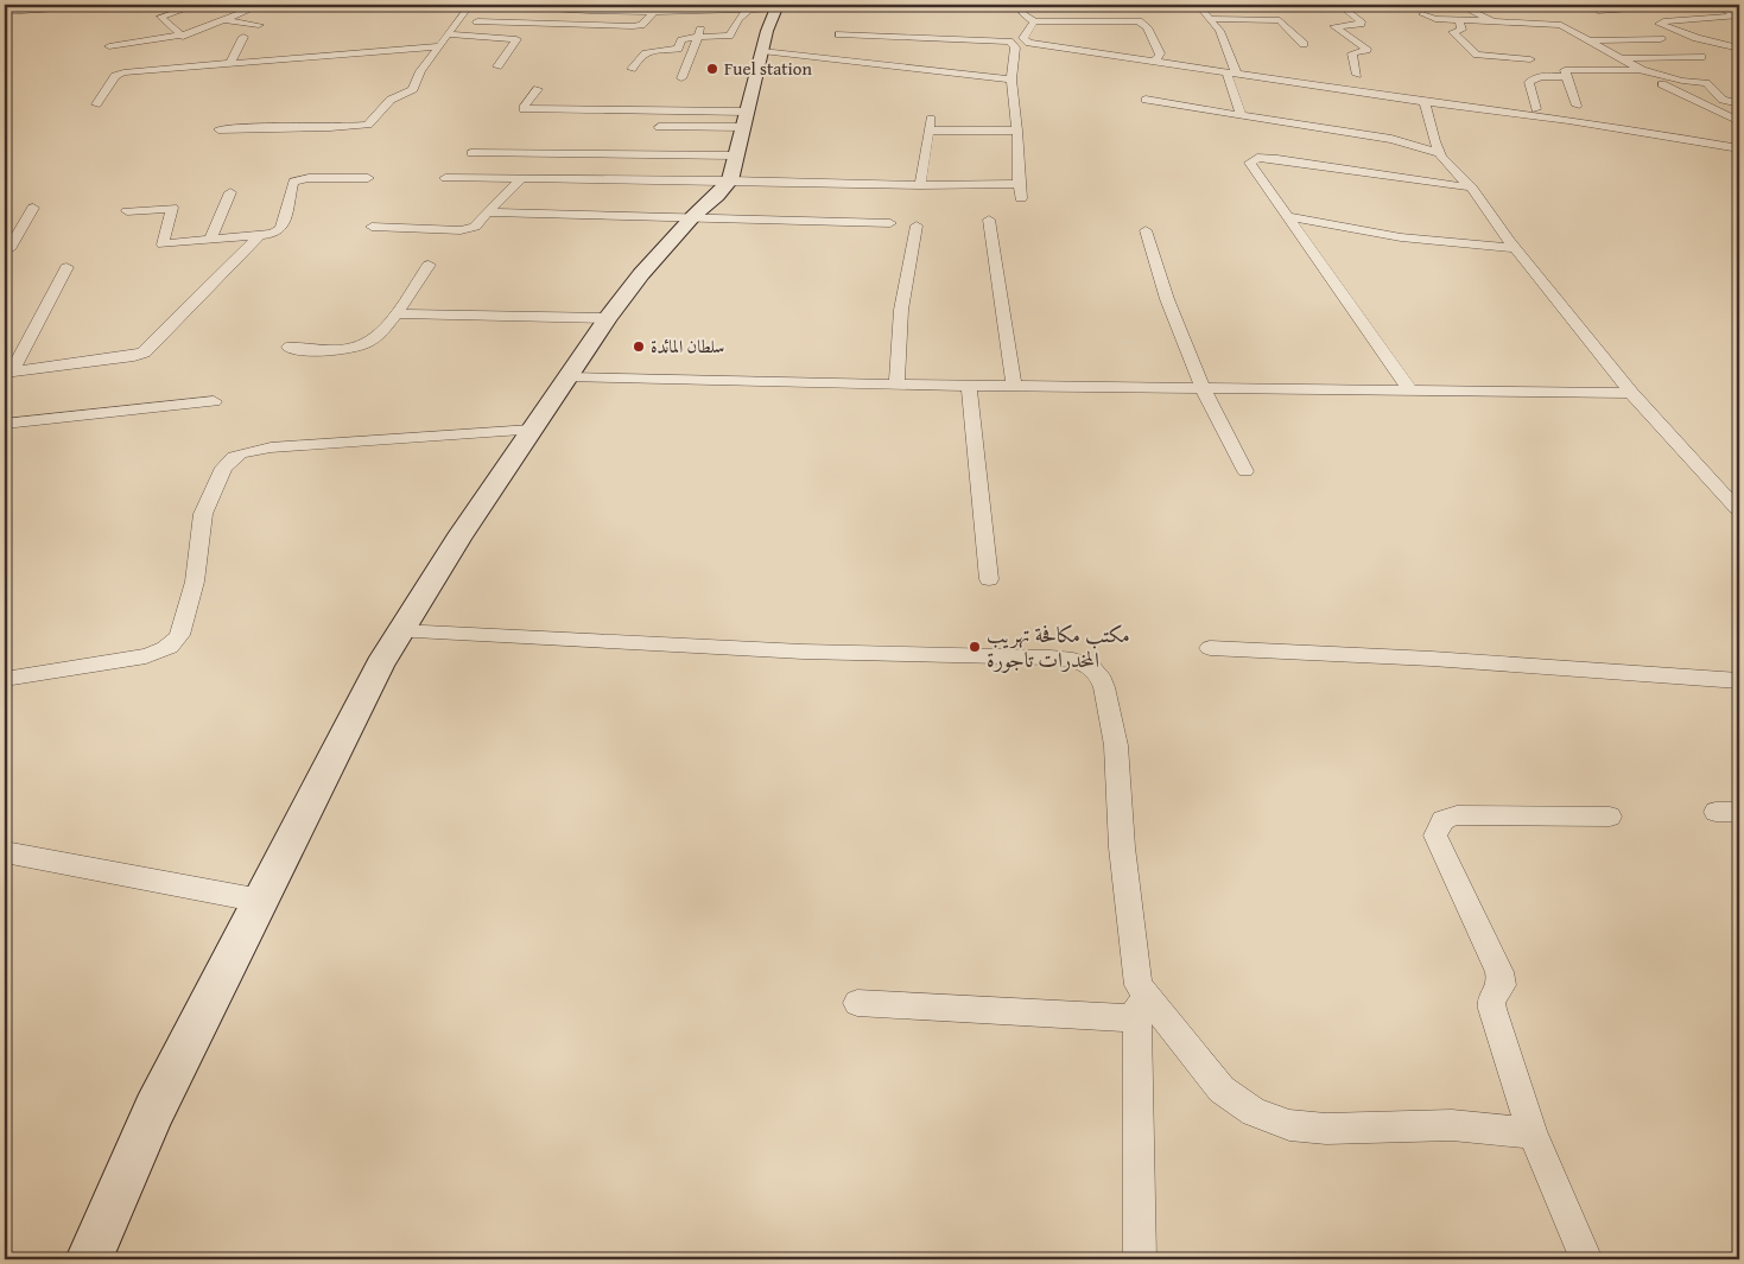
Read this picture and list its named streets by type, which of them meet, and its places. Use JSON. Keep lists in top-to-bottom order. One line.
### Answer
{"places":["Fuel station","سلطان المائدة","مكتب مكافحة تهريب المخدرات تاجورة"]}
